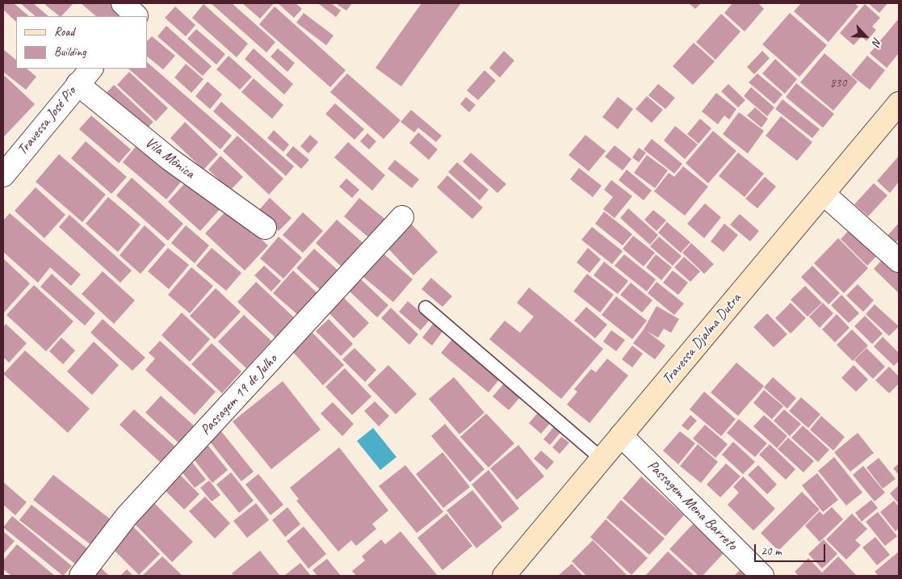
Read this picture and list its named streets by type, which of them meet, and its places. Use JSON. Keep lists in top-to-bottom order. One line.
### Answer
{"streets":{"street":["Travessa José Pio","Vila Mônica","Travessa Djalma Dutra","Passagem 19 de Julho","Passagem Mena Barreto"]},"crossings":[["Travessa José Pio","Vila Mônica"],["Travessa Djalma Dutra","Passagem Mena Barreto"]],"house_numbers":["830"],"legend":["Road","Building"],"scale_bar":"20 m","north":"bottom right"}
